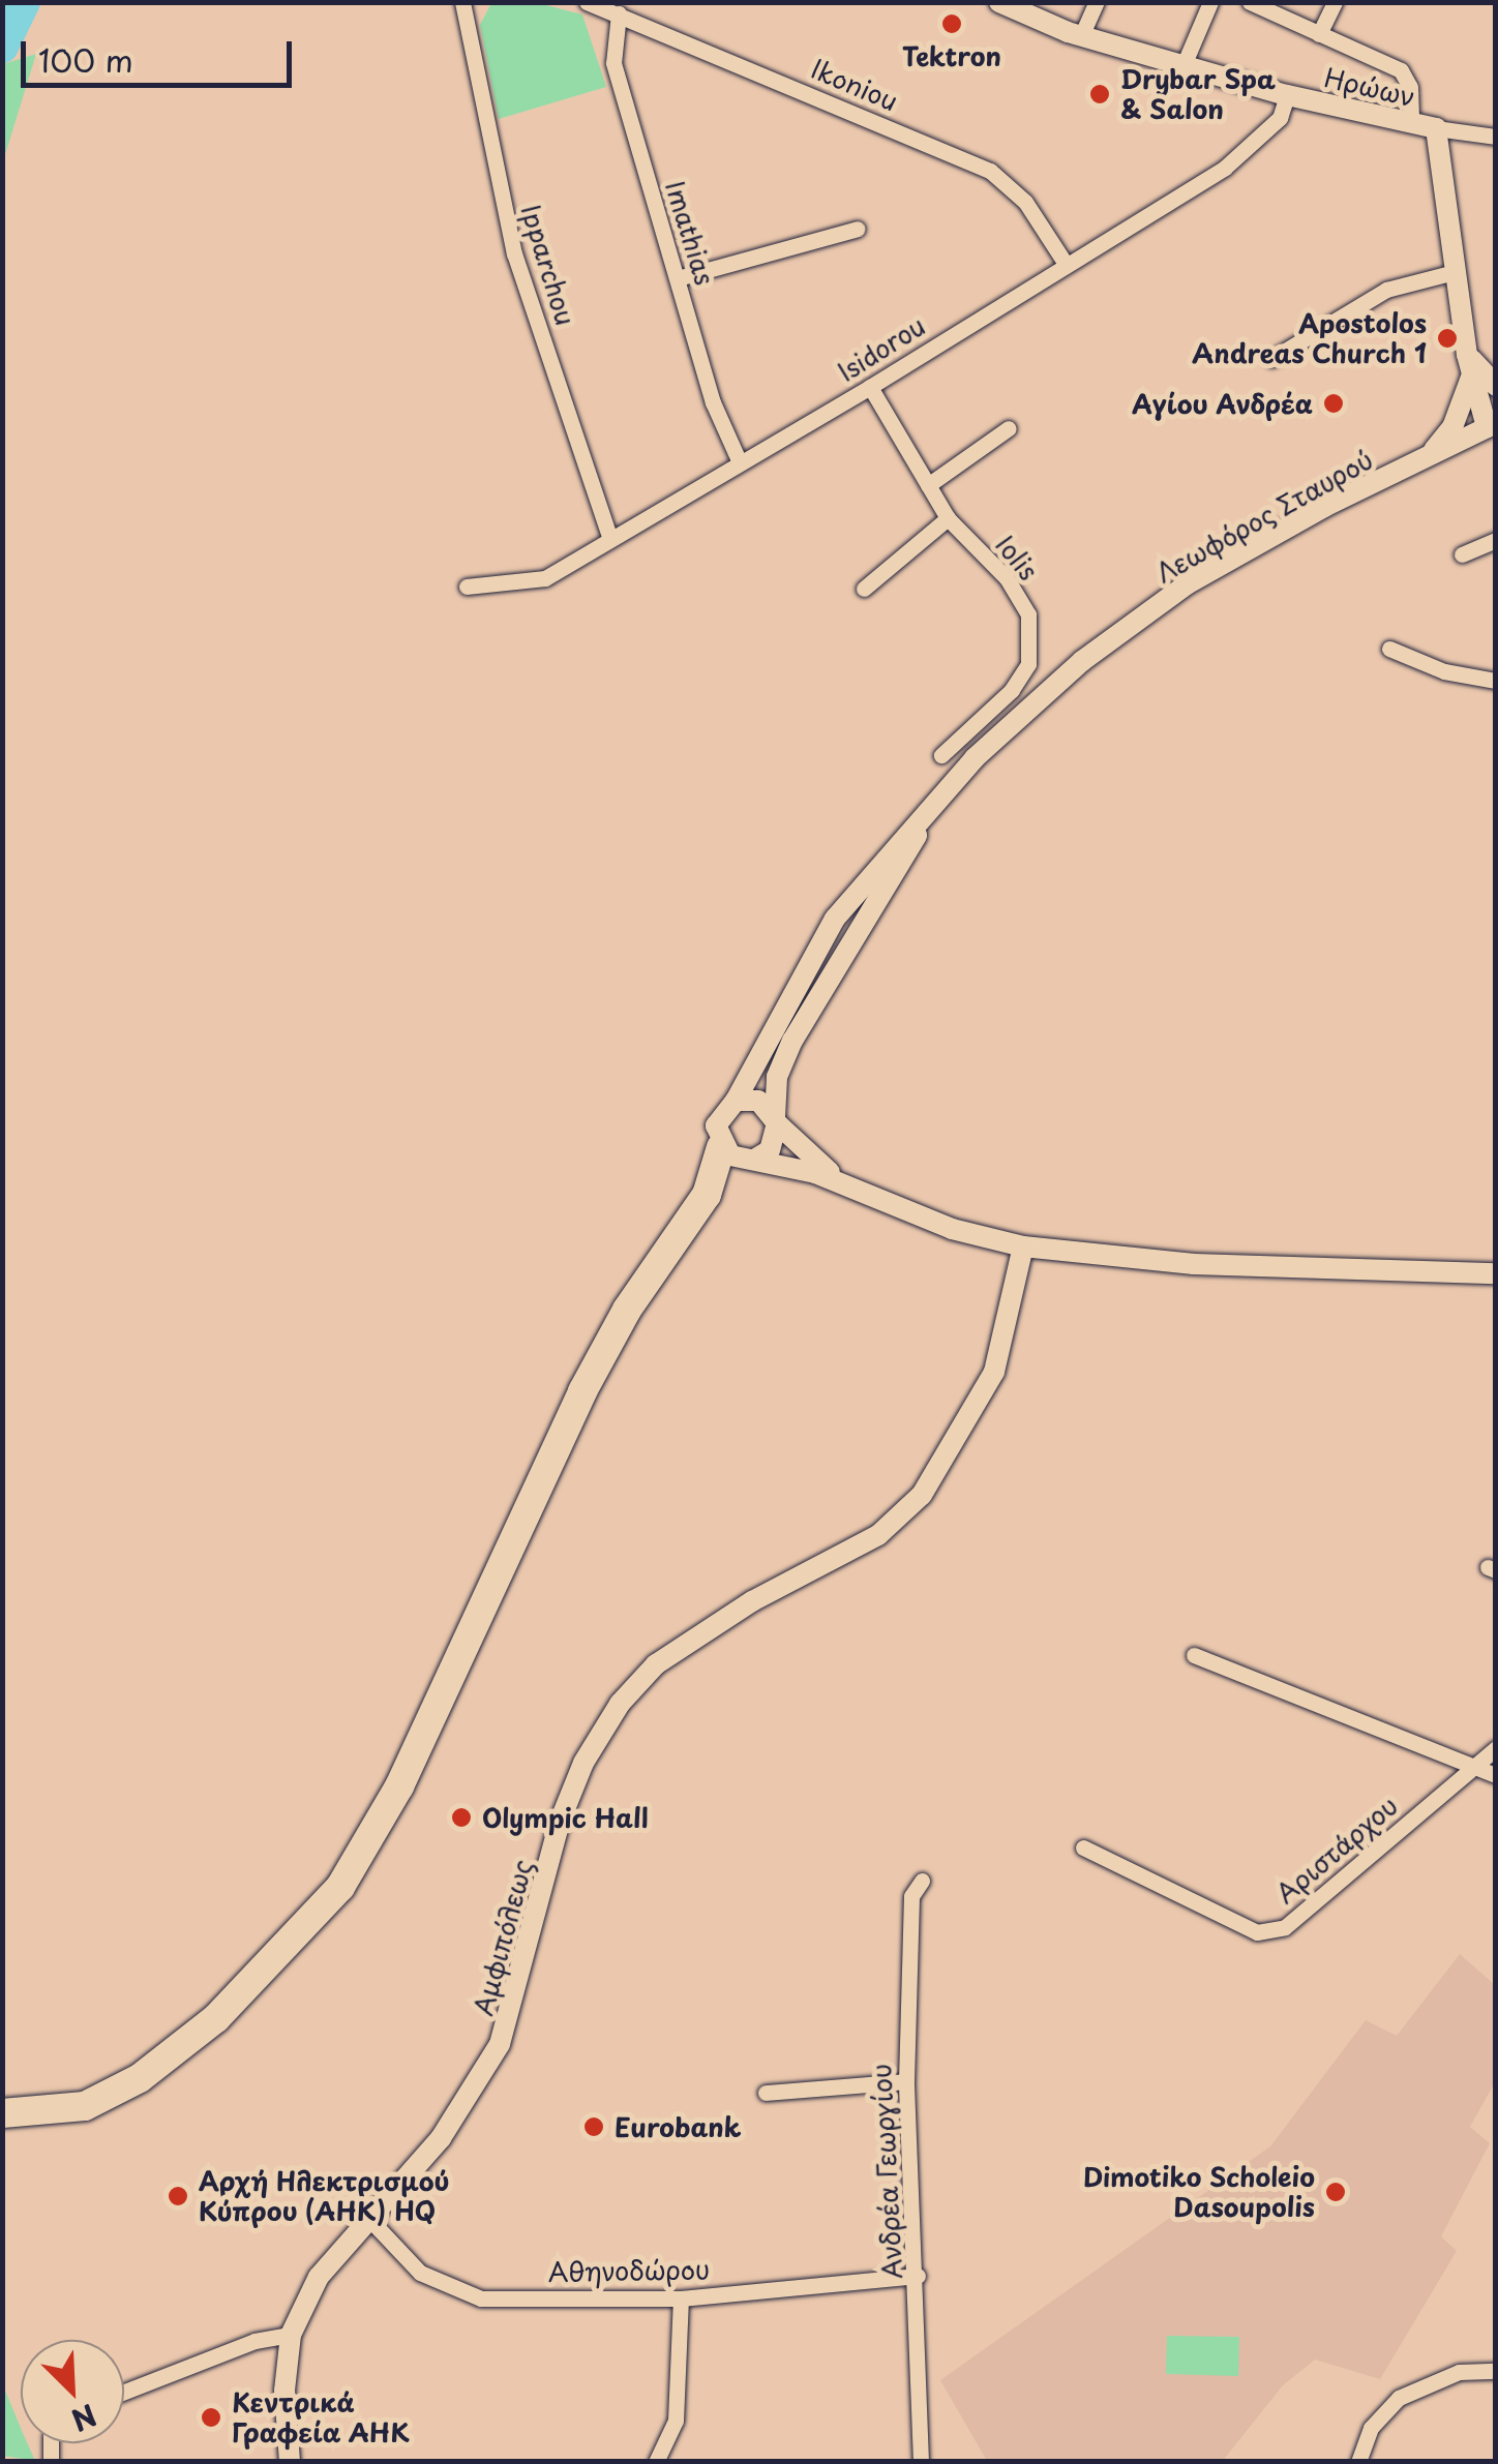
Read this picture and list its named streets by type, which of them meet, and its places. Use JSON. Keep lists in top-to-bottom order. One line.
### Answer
{"streets":{"main road":["Ηρώων","Λεωφόρος Σταυρού","Αμφιπόλεως"],"street":["Ikoniou","Imathias","Ipparchou","Isidorou","Iolis","Αριστάρχου","Ανδρέα Γεωργίου","Αθηνοδώρου"]},"crossings":[["Ikoniou","Imathias"],["Ikoniou","Isidorou"],["Ηρώων","Isidorou"],["Imathias","Isidorou"],["Ipparchou","Isidorou"],["Isidorou","Iolis"],["Αμφιπόλεως","Αθηνοδώρου"],["Ανδρέα Γεωργίου","Αθηνοδώρου"]],"places":["Tektron","Drybar Spa & Salon","Apostolos Andreas Church 1","Αγίου Ανδρέα","Olympic Hall","Eurobank","Dimotiko Scholeio Dasoupolis","Αρχή Ηλεκτρισμού Κύπρου (ΑΗΚ) HQ","Κεντρικά Γραφεία ΑΗΚ"],"scale_bar":"100 m","north":"bottom right"}
